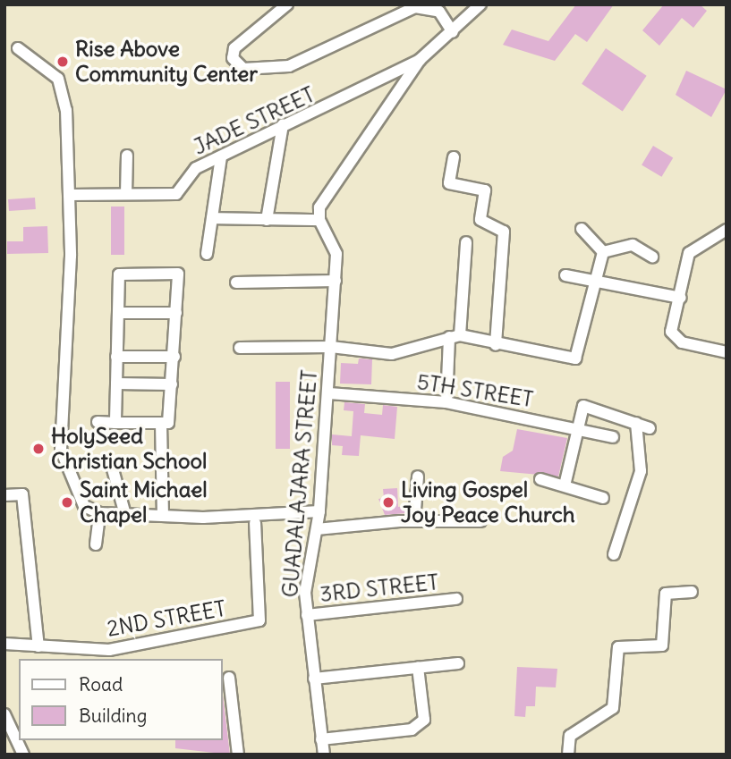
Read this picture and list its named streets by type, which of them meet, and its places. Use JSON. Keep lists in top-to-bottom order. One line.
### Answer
{"streets":{"street":["JADE STREET","5TH STREET","GUADALAJARA STREET","3RD STREET","2ND STREET"]},"crossings":[["5TH STREET","GUADALAJARA STREET"],["GUADALAJARA STREET","3RD STREET"]],"places":["Rise Above Community Center","HolySeed Christian School","Saint Michael Chapel","Living Gospel Joy Peace Church"],"legend":["Road","Building"]}
